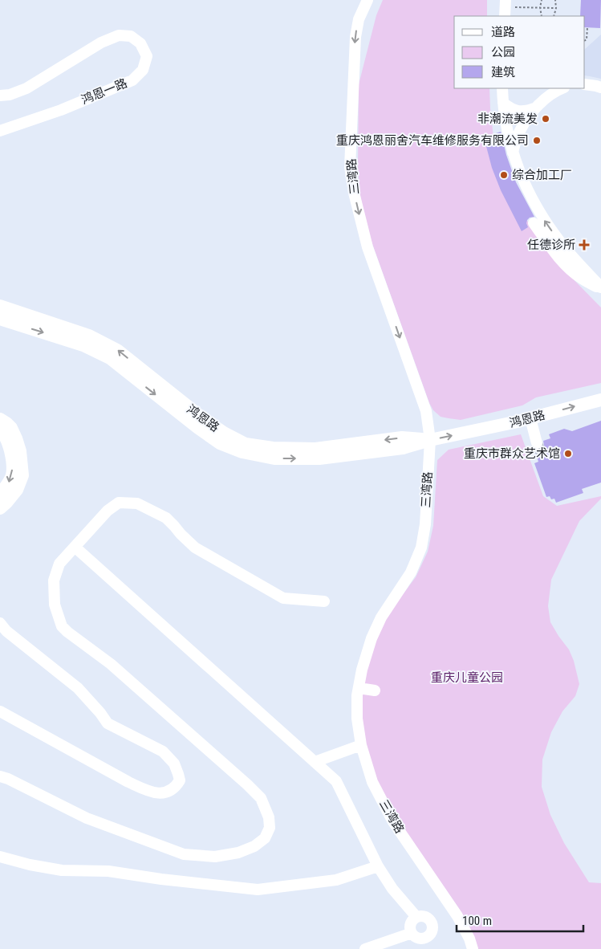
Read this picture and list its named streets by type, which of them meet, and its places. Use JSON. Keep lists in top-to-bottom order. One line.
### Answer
{"streets":{"main road":["鸿恩路"],"street":["鸿恩一路","三湾路"]},"crossings":[["三湾路","鸿恩路"]],"one_way":["三湾路"],"parks":["重庆儿童公园"],"places":{"other":["非潮流美发","重庆鸿恩丽舍汽车维修服务有限公司","综合加工厂","重庆市群众艺术馆"],"health":["任德诊所"]},"legend":["道路","公园","建筑"],"scale_bar":"100 m"}
